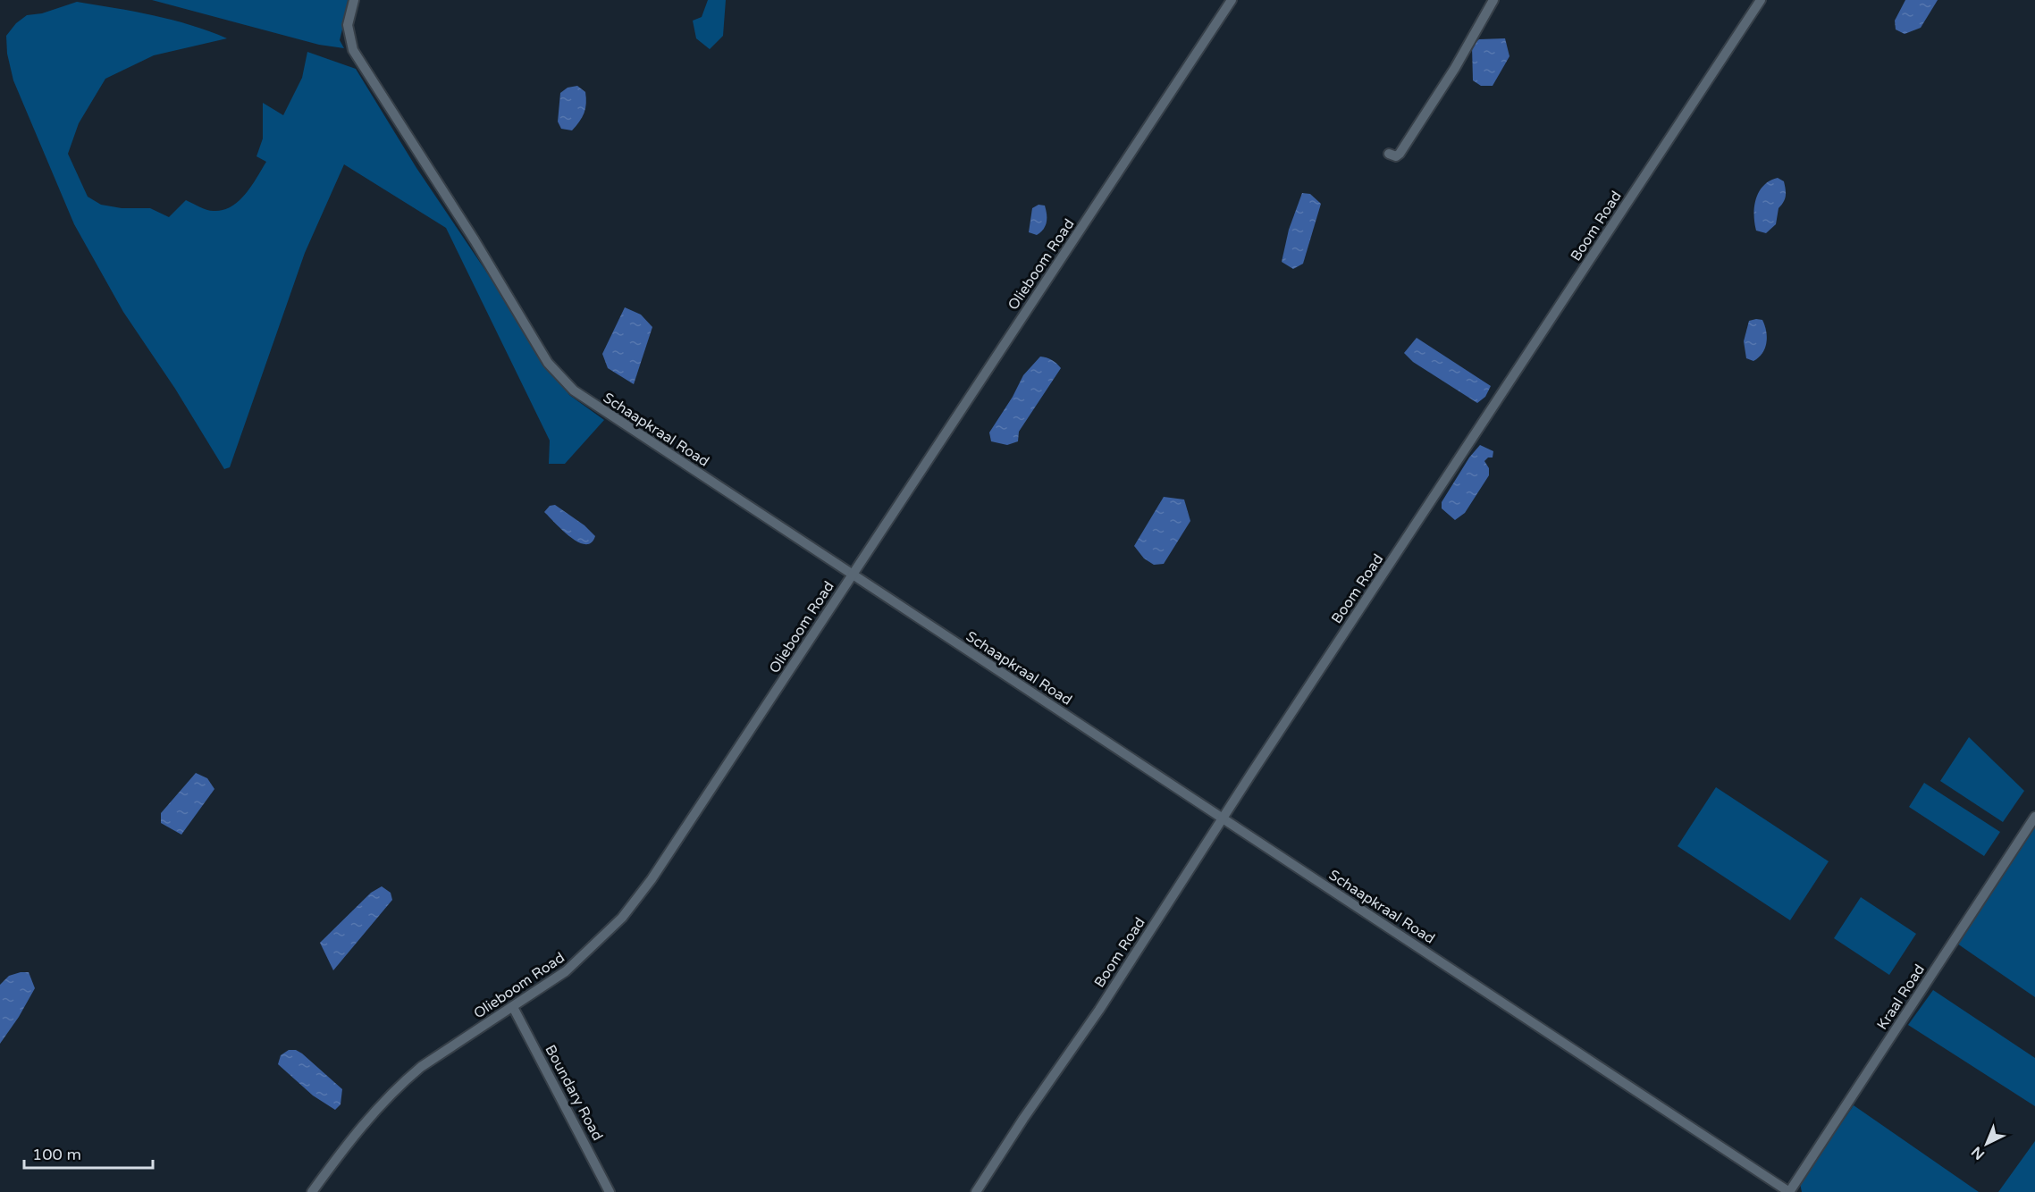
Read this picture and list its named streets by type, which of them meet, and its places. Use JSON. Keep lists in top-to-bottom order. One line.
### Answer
{"streets":{"street":["Boom Road","Olieboom Road","Schaapkraal Road","Kraal Road","Boundary Road"]},"crossings":[["Boom Road","Schaapkraal Road"],["Olieboom Road","Schaapkraal Road"],["Olieboom Road","Boundary Road"],["Schaapkraal Road","Kraal Road"]],"scale_bar":"100 m","north":"bottom left"}
